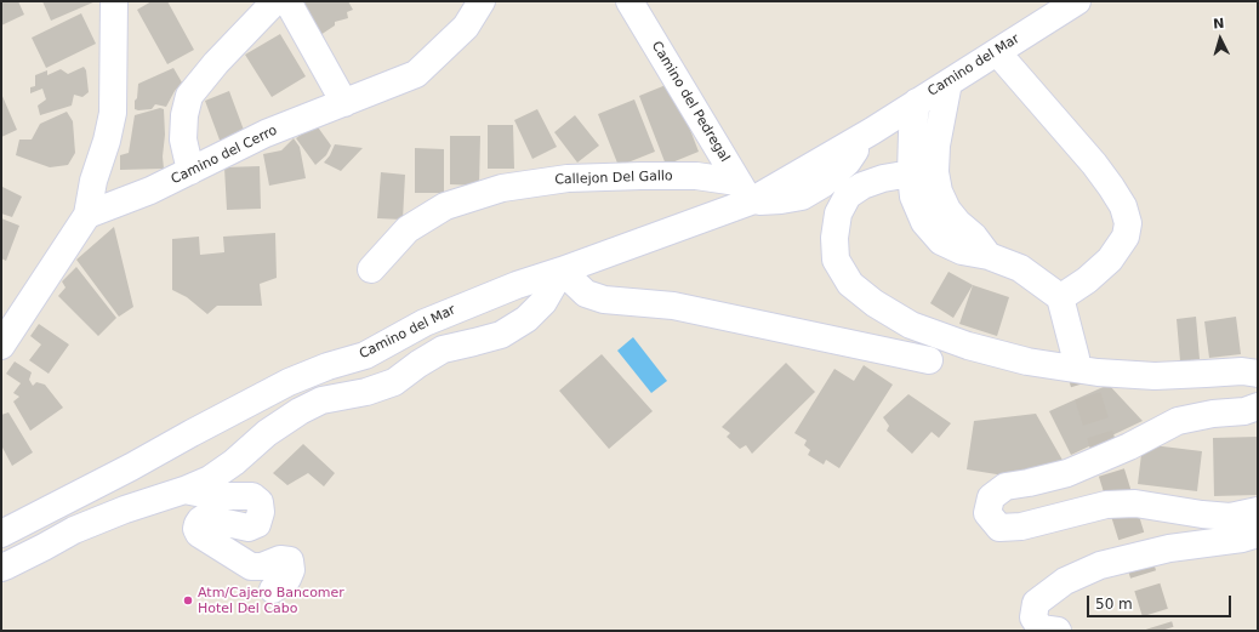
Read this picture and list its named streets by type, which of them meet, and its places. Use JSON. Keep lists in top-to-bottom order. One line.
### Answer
{"streets":{"street":["Camino del Mar","Camino del Pedregal","Camino del Cerro","Callejon Del Gallo"]},"crossings":[["Camino del Mar","Camino del Pedregal"],["Camino del Mar","Callejon Del Gallo"],["Camino del Pedregal","Callejon Del Gallo"]],"places":["Atm/Cajero Bancomer Hotel Del Cabo"],"scale_bar":"50 m","north":"top"}
